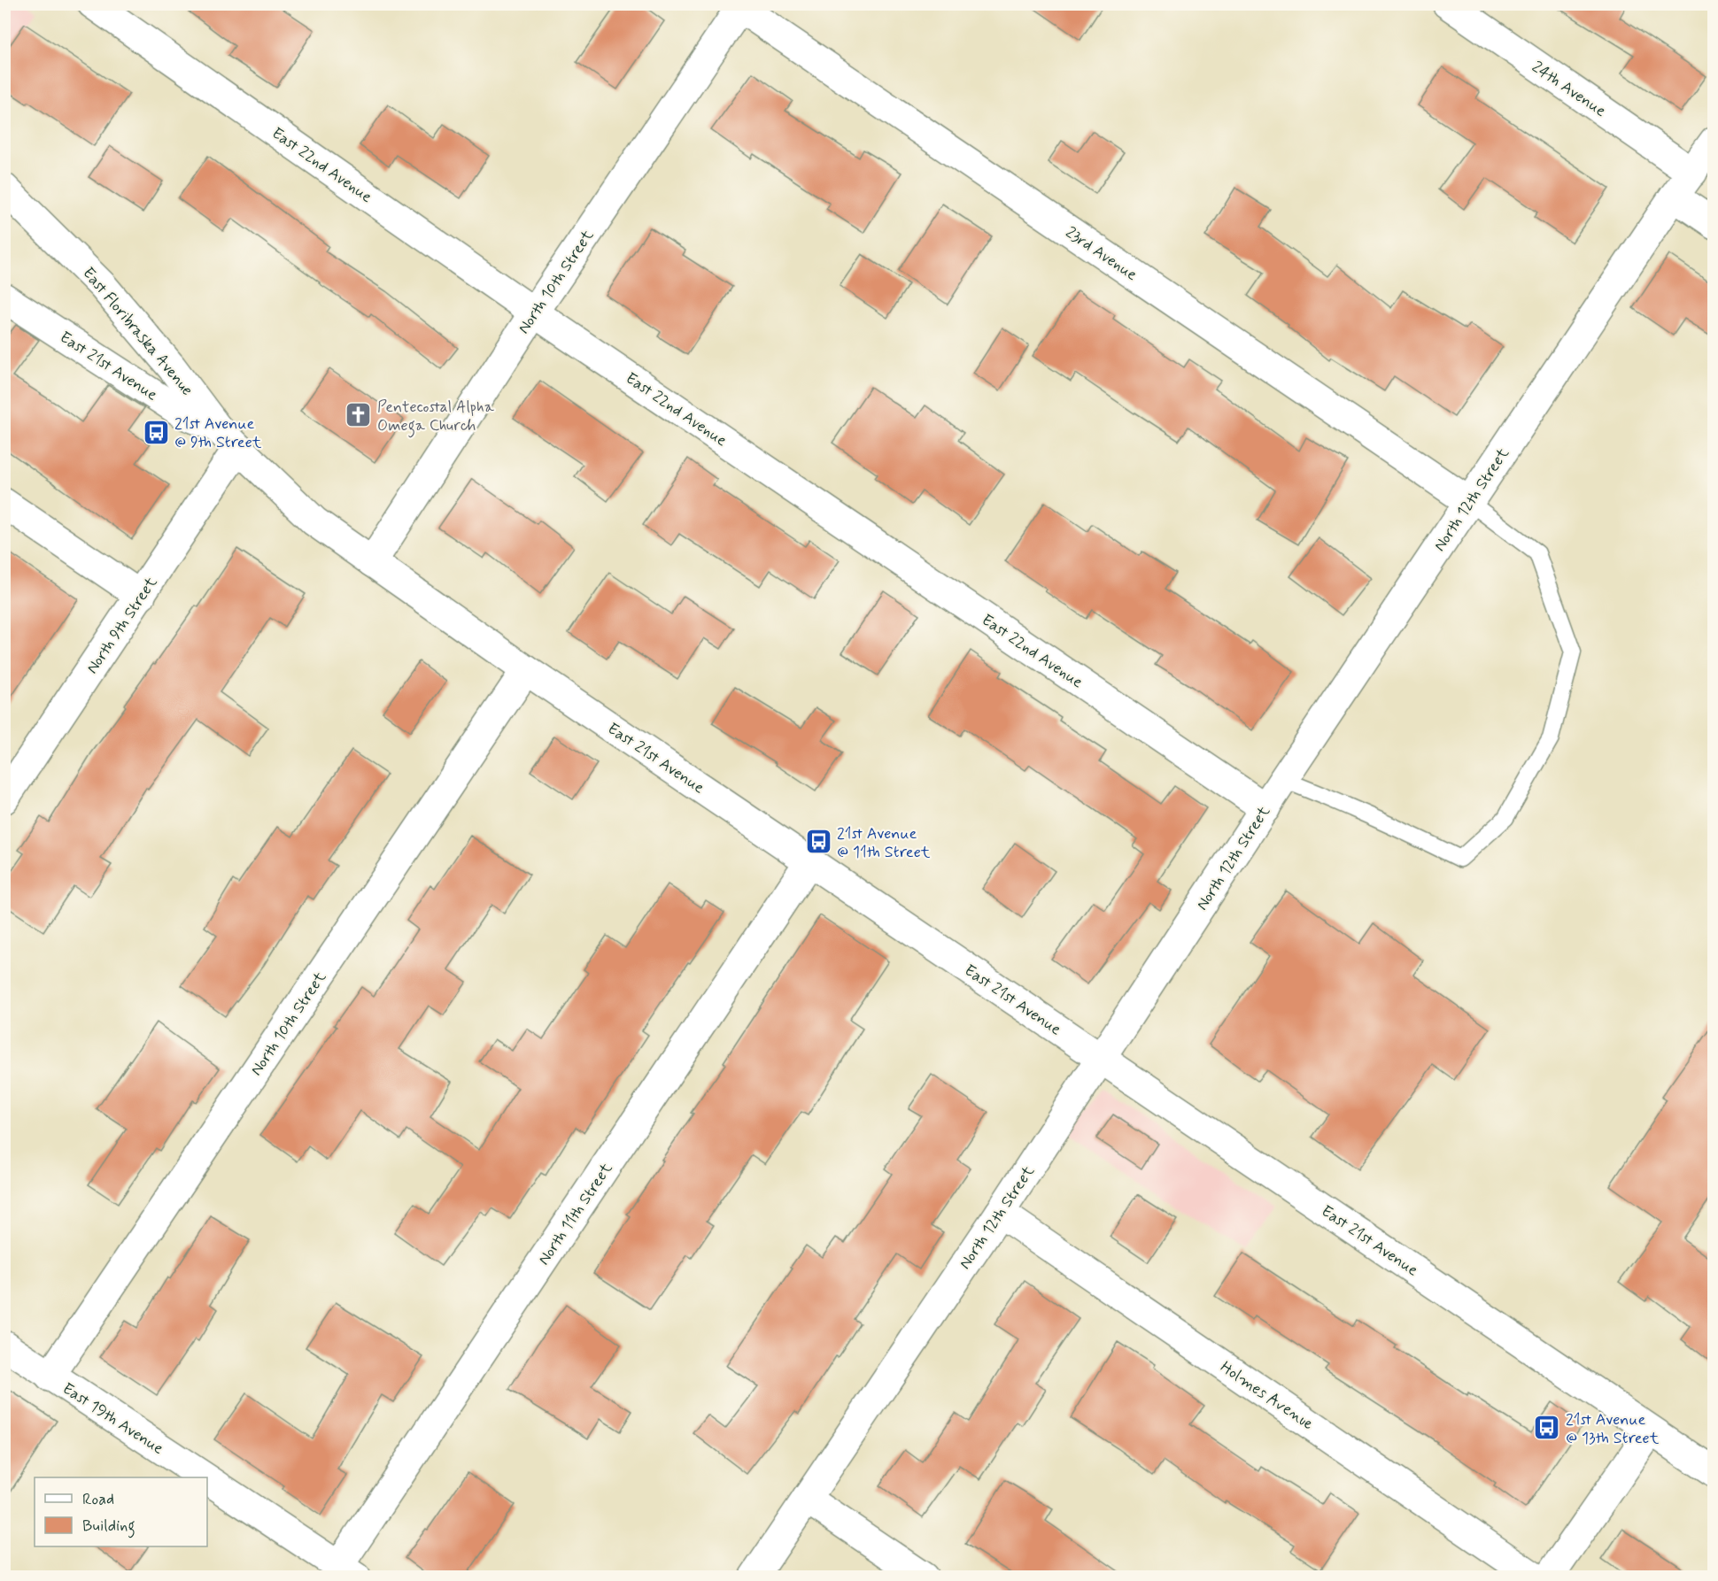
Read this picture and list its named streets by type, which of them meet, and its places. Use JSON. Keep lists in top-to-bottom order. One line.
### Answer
{"streets":{"street":["24th Avenue","East 22nd Avenue","23rd Avenue","North 10th Street","East Floribraska Avenue","East 21st Avenue","North 12th Street","North 9th Street","North 11th Street","Holmes Avenue","East 19th Avenue"]},"crossings":[["24th Avenue","North 12th Street"],["East 22nd Avenue","North 10th Street"],["East 22nd Avenue","North 12th Street"],["23rd Avenue","North 10th Street"],["23rd Avenue","North 12th Street"],["North 10th Street","East 21st Avenue"],["North 10th Street","East 19th Avenue"],["East Floribraska Avenue","East 21st Avenue"],["East Floribraska Avenue","North 9th Street"],["East 21st Avenue","North 12th Street"],["East 21st Avenue","North 11th Street"],["North 12th Street","Holmes Avenue"],["North 11th Street","East 19th Avenue"]],"places":{"church":["Pentecostal Alpha Omega Church"],"bus stop":["21st Avenue @ 9th Street","21st Avenue @ 11th Street","21st Avenue @ 13th Street"]},"legend":["Road","Building"]}
